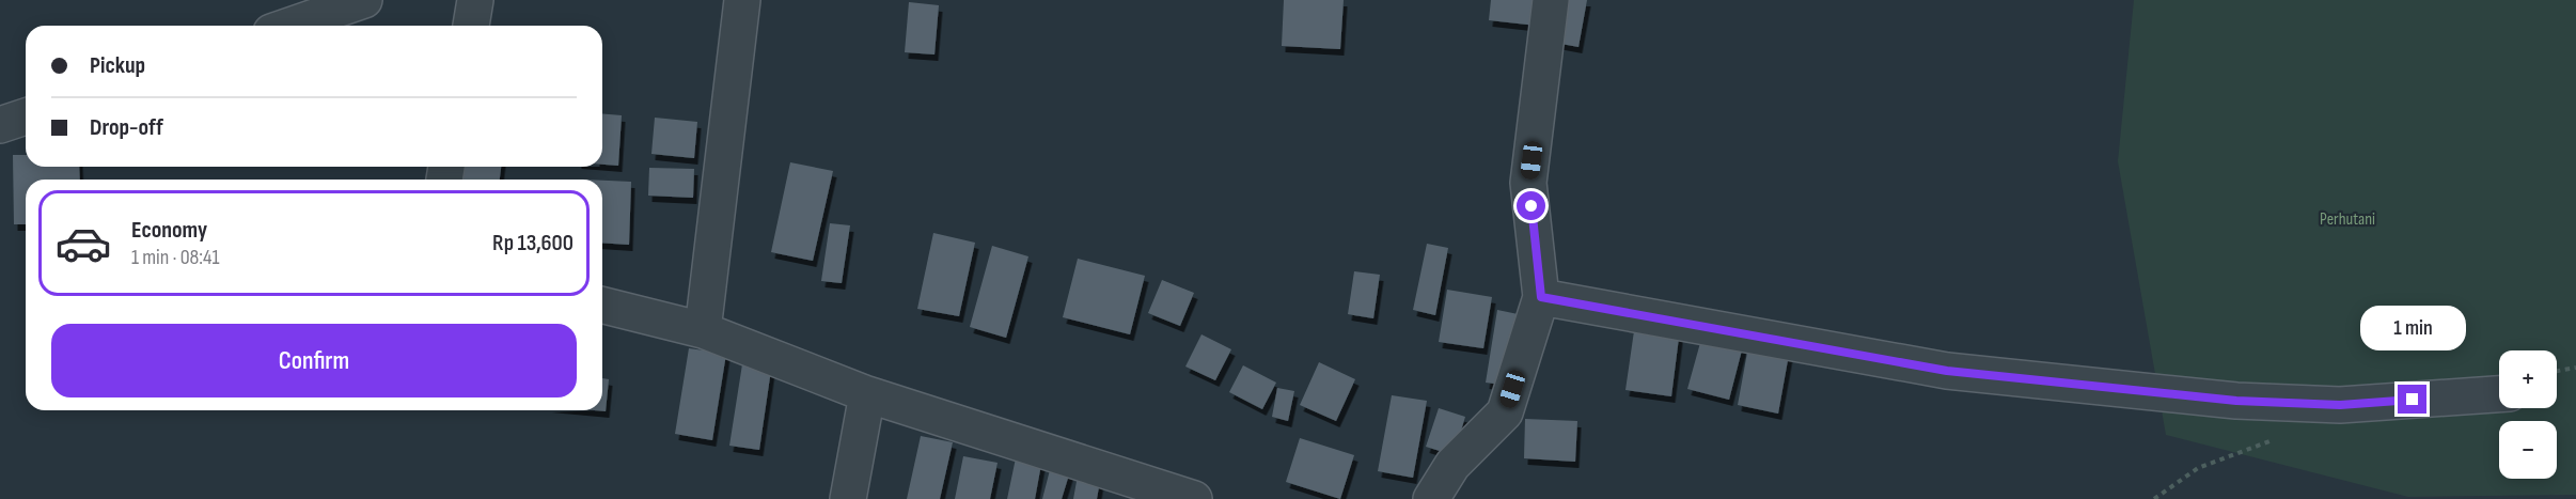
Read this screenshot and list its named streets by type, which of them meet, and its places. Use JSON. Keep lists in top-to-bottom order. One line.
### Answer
{"parks":["Perhutani"],"page":{"banner":["Pickup","Drop-off"],"list":[{"name":"Economy","note":"1 min · 08:41","value":"Rp 13,600"}],"bubble":"1 min","buttons":"Confirm","map_buttons":["+","−"]}}
